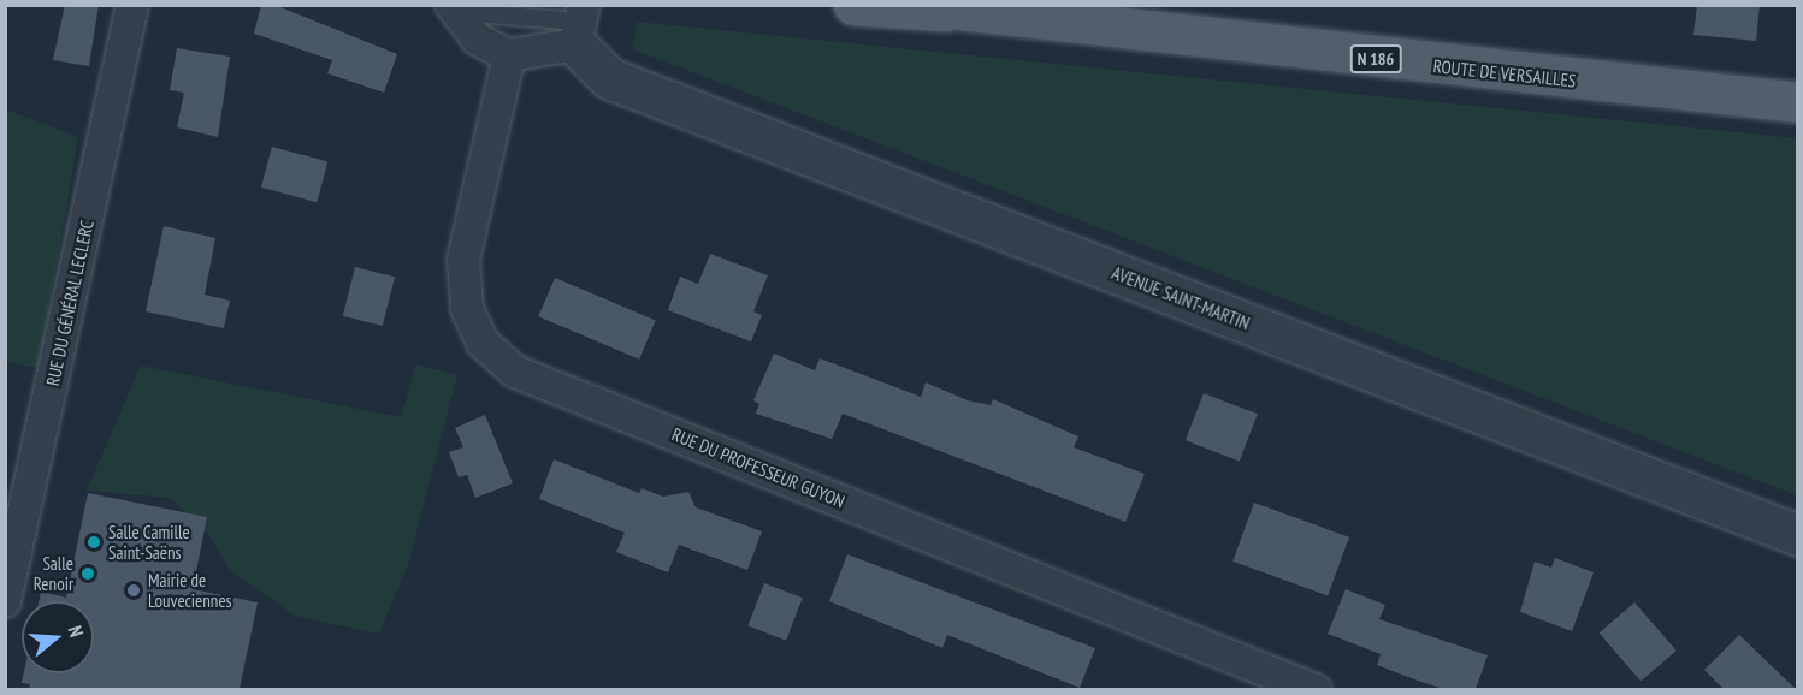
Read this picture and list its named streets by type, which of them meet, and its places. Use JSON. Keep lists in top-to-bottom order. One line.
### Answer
{"streets":{"main road":["N 186","ROUTE DE VERSAILLES"],"street":["AVENUE SAINT-MARTIN","RUE DU GÉNÉRAL LECLERC","RUE DU PROFESSEUR GUYON"]},"places":["Salle Camille Saint-Saëns","Salle Renoir","Mairie de Louveciennes"],"north":"right"}
